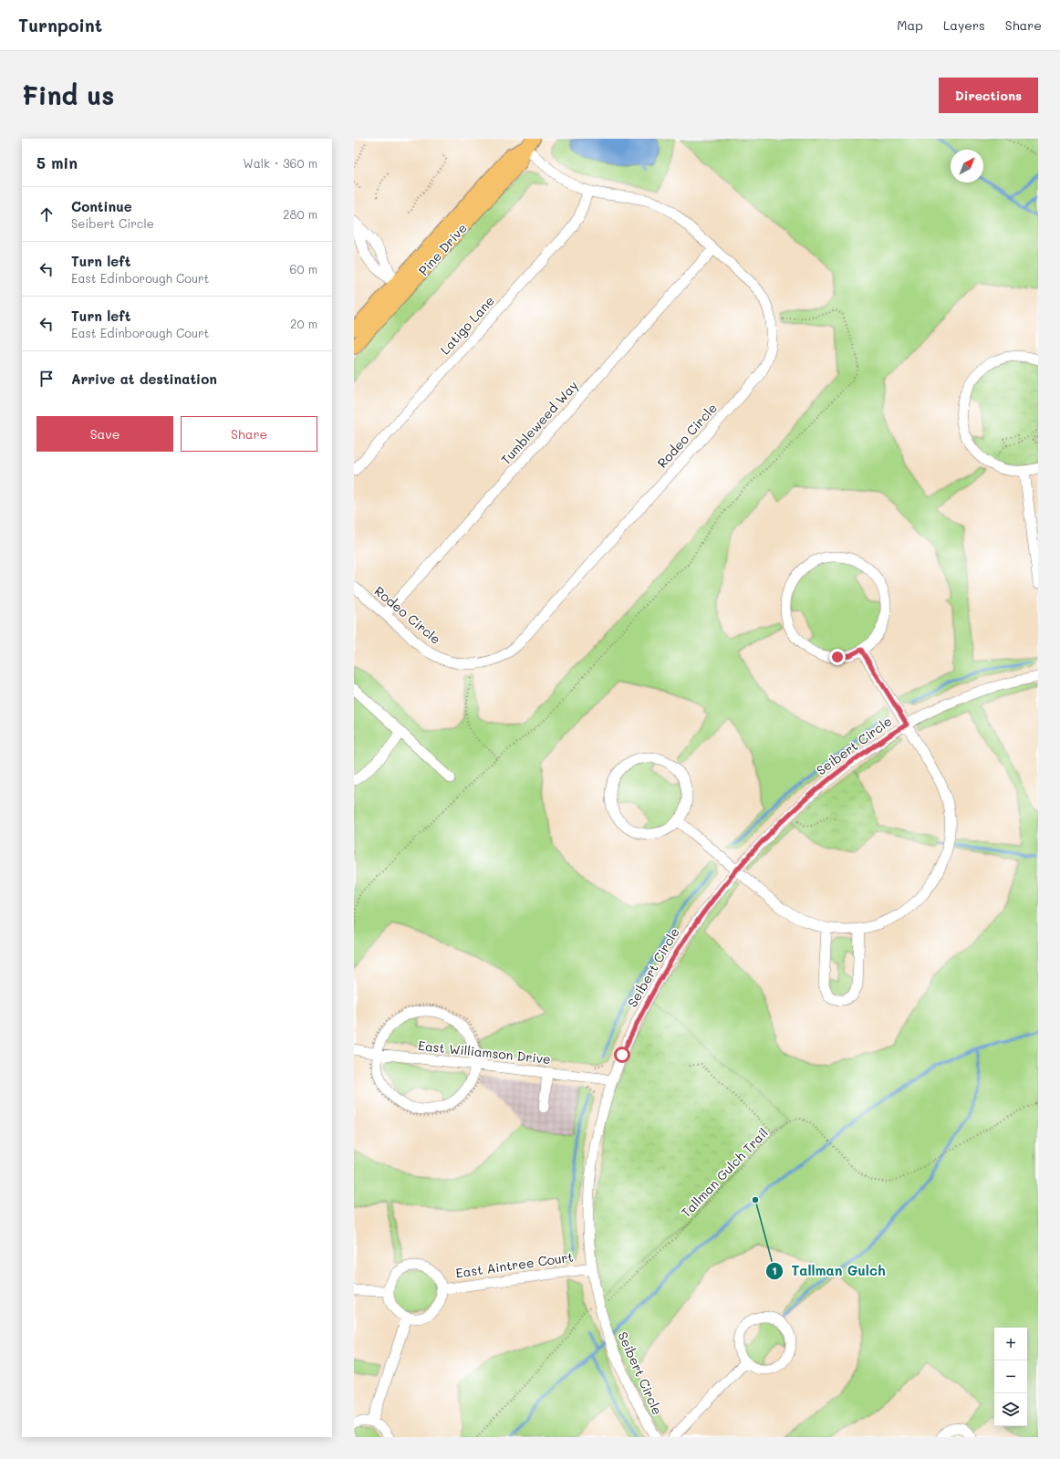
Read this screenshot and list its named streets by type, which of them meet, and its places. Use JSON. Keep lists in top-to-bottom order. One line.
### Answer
{"streets":{"main road":["Pine Drive"],"street":["Latigo Lane","Tumbleweed Way","Rodeo Circle","Seibert Circle","East Williamson Drive","East Aintree Court"],"path":["Tallman Gulch Trail"]},"crossings":[["Pine Drive","Rodeo Circle"],["Latigo Lane","Rodeo Circle"],["Tumbleweed Way","Rodeo Circle"],["Seibert Circle","East Williamson Drive"],["Seibert Circle","East Aintree Court"]],"places":["Tallman Gulch"],"north":"top right","page":{"header":"Turnpoint","nav":["Map","Layers","Share"],"buttons":["Directions",["Save","Share"]],"title":"Find us","heading":["5 min","Walk · 360 m"],"list":[["Continue","Seibert Circle","280 m"],["Turn left","East Edinborough Court","60 m"],["Turn left","East Edinborough Court","20 m"],"Arrive at destination"],"map_buttons":["+","−"]}}
